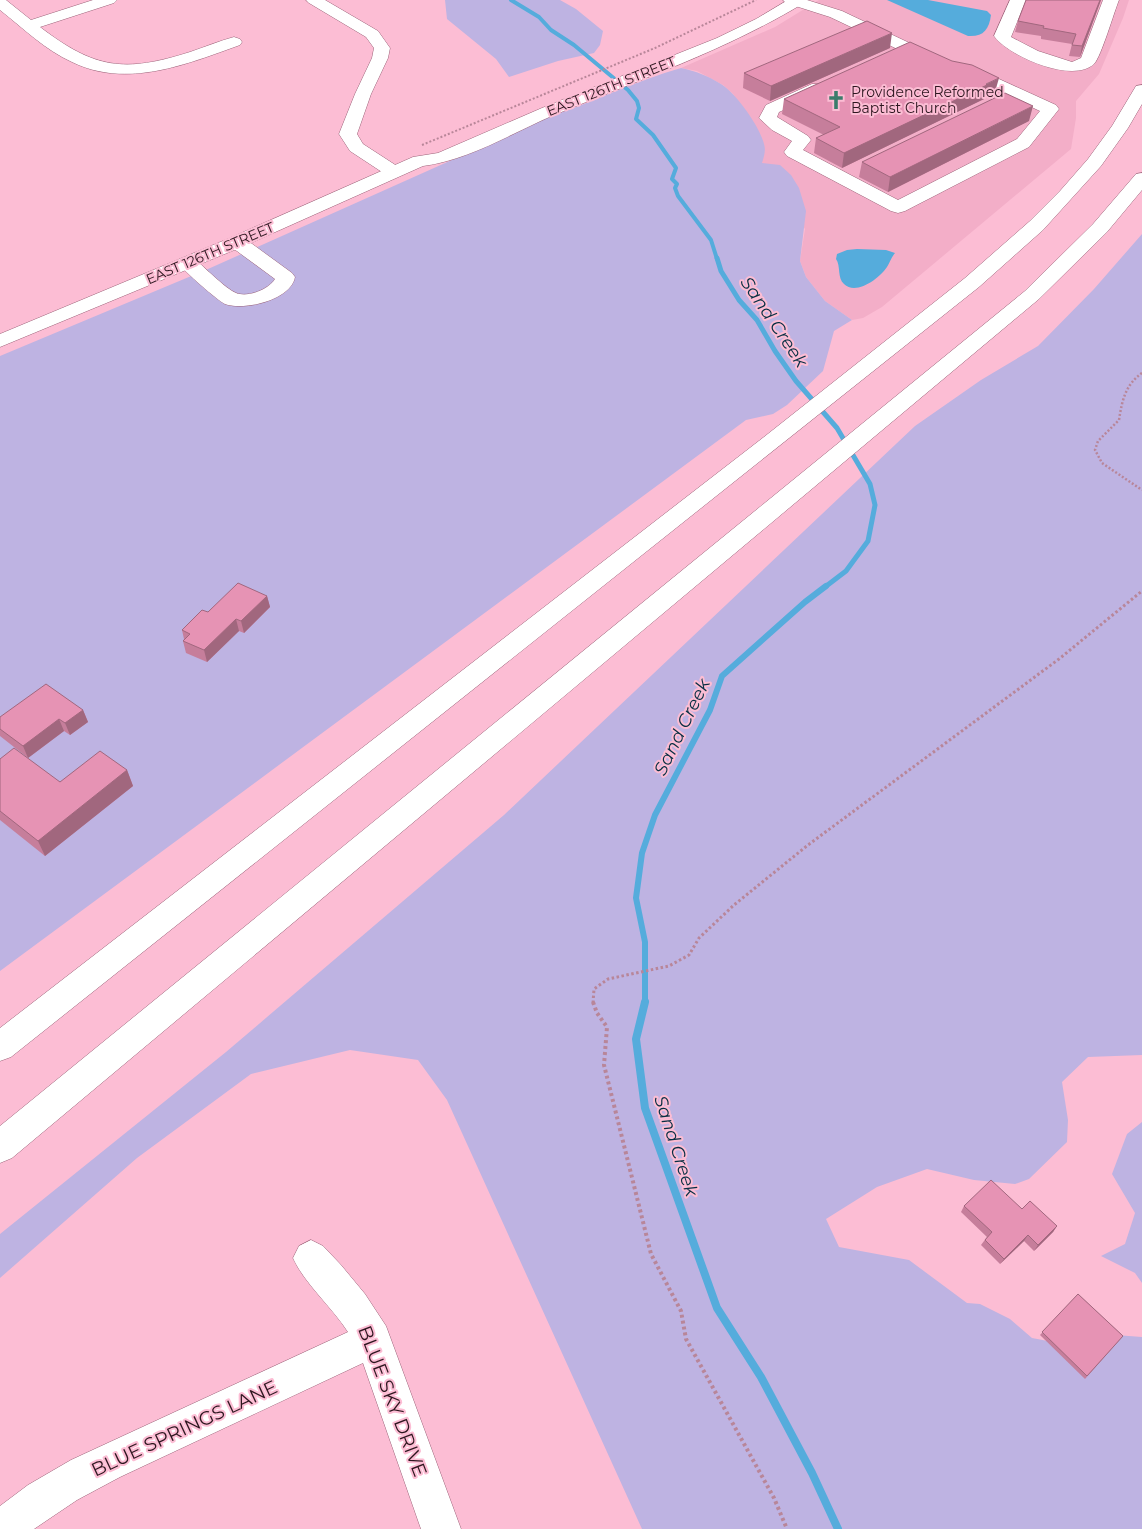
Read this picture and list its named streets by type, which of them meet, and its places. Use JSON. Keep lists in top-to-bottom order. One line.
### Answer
{"streets":{"main road":["EAST 126TH STREET","BLUE SKY DRIVE","BLUE SPRINGS LANE"]},"crossings":[["BLUE SKY DRIVE","BLUE SPRINGS LANE"]],"water":["Sand Creek"],"places":{"church":["Providence Reformed Baptist Church"]}}
